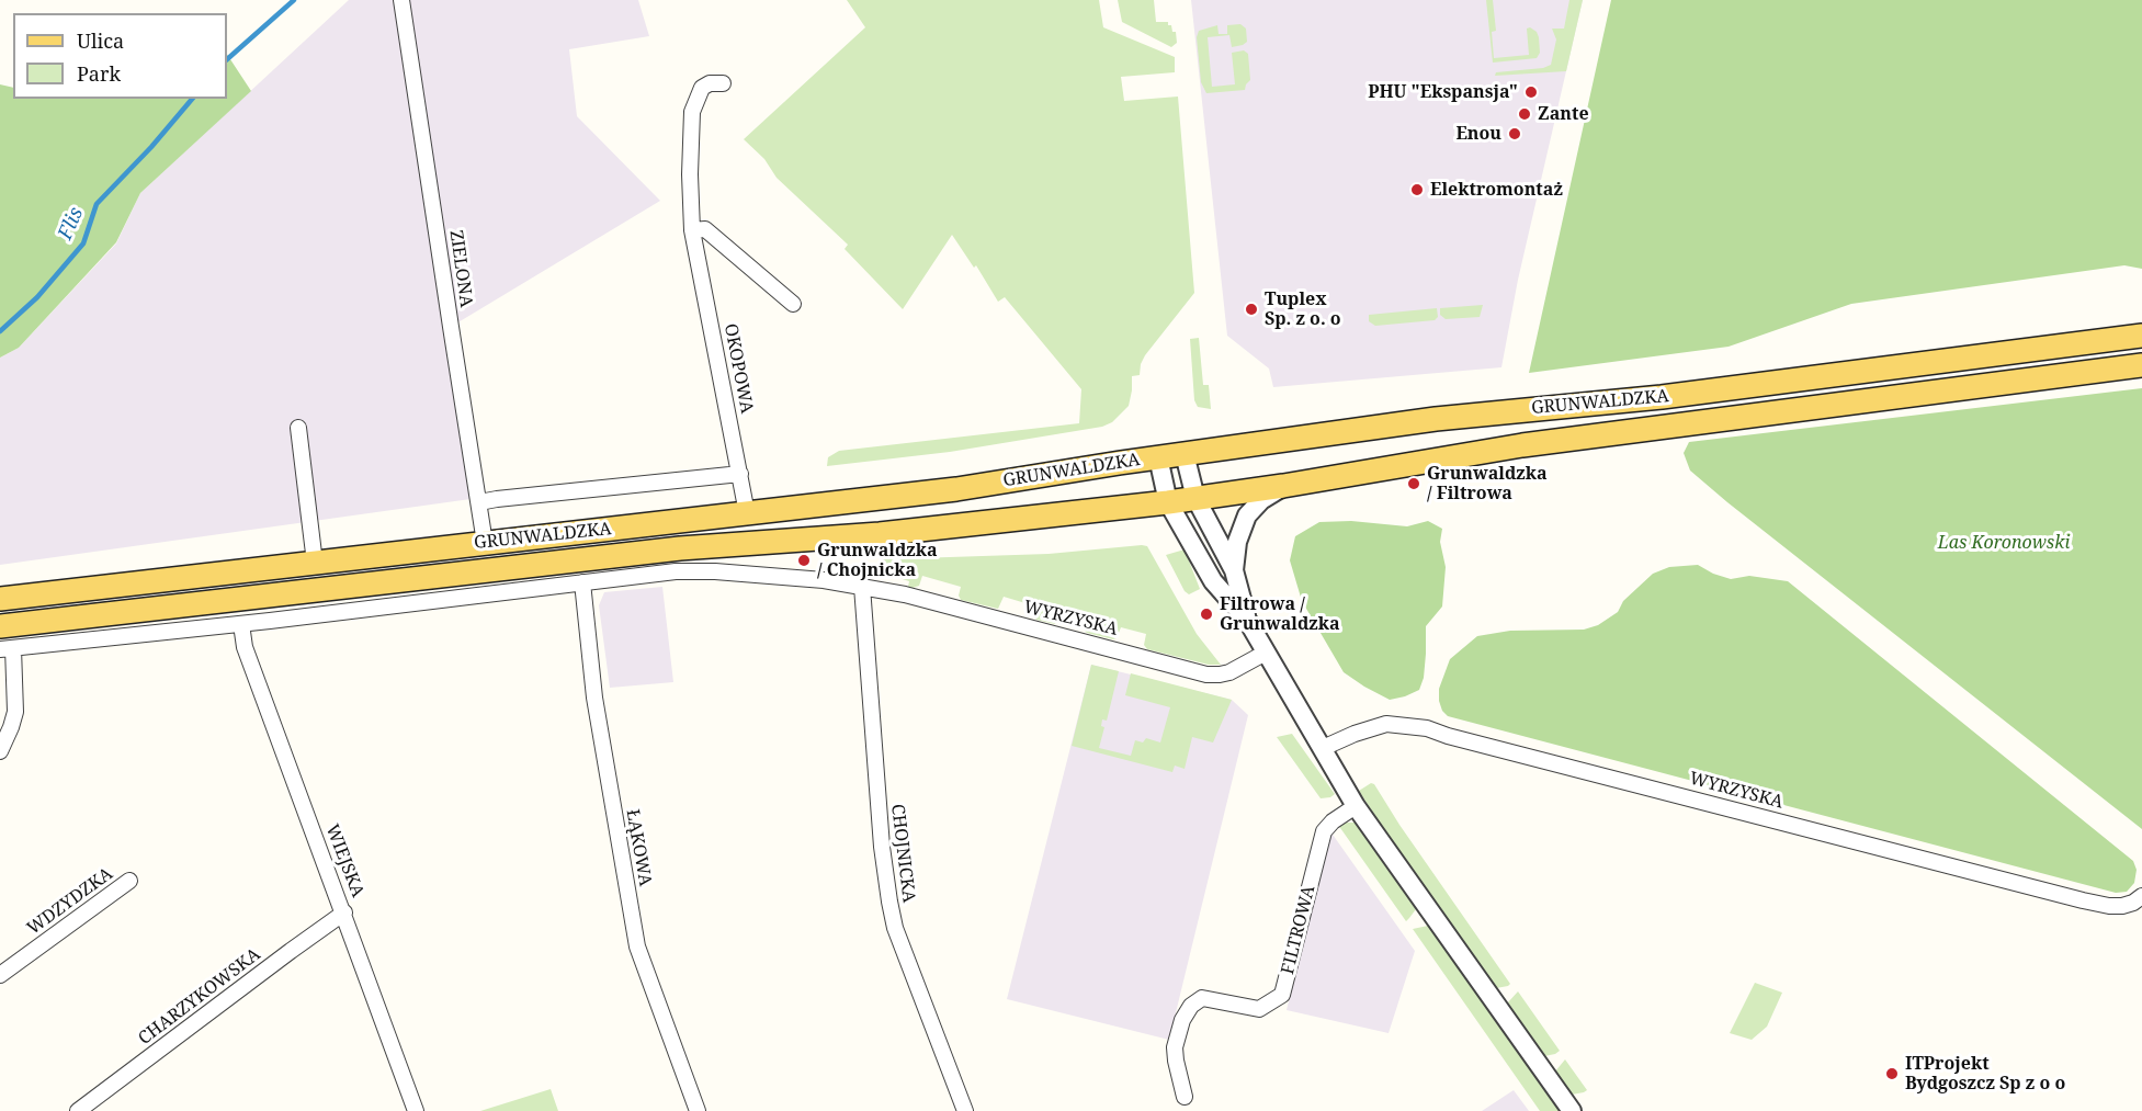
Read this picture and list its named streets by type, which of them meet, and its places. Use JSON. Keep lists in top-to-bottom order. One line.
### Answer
{"streets":{"main road":["GRUNWALDZKA"],"street":["ZIELONA","OKOPOWA","WYRZYSKA","ŁĄKOWA","CHOJNICKA","WIEJSKA","WDZYDZKA","FILTROWA","CHARZYKOWSKA"]},"crossings":[["ZIELONA","GRUNWALDZKA"],["OKOPOWA","GRUNWALDZKA"],["WYRZYSKA","ŁĄKOWA"],["WYRZYSKA","CHOJNICKA"],["WYRZYSKA","WIEJSKA"],["WIEJSKA","CHARZYKOWSKA"]],"water":["Flis"],"parks":["Las Koronowski"],"places":["PHU \"Ekspansja\"","Zante","Enou","Elektromontaż","Tuplex Sp. z o. o","Grunwaldzka / Filtrowa","Grunwaldzka / Chojnicka","Filtrowa / Grunwaldzka","ITProjekt Bydgoszcz Sp z o o"],"legend":["Ulica","Park"]}
